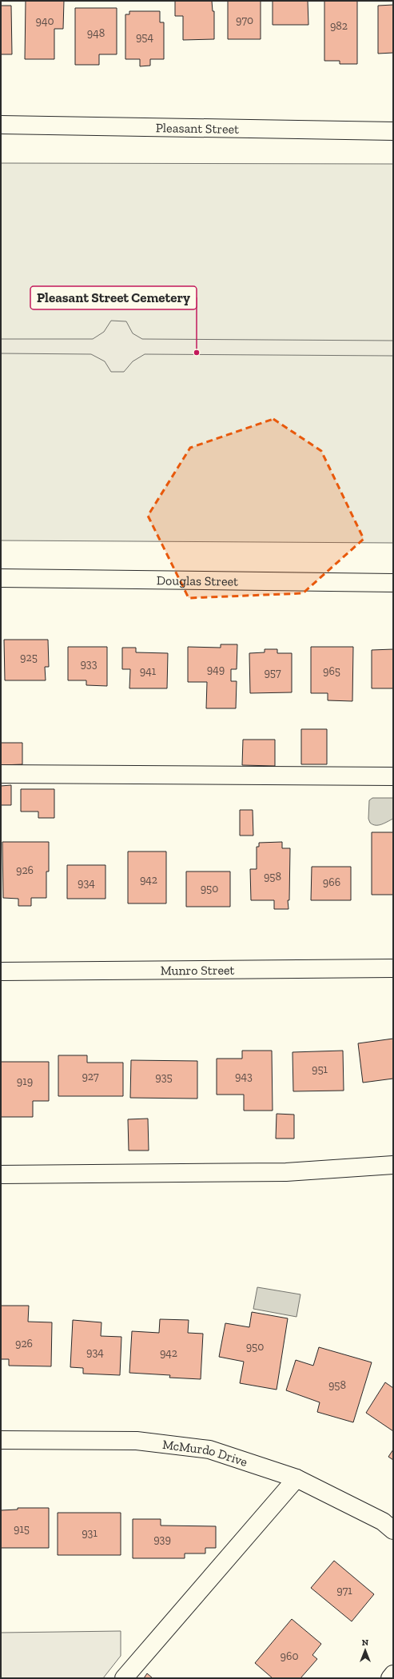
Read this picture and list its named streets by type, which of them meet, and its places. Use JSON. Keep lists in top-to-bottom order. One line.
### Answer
{"streets":{"street":["Pleasant Street","Douglas Street","Munro Street","McMurdo Drive"]},"places":["Pleasant Street Cemetery"],"house_numbers":["970","940","982","948","954","925","933","949","941","965","957","926","958","942","966","934","950","951","927","943","935","919","926","950","934","942","958","915","931","939","971","960"],"north":"top"}
